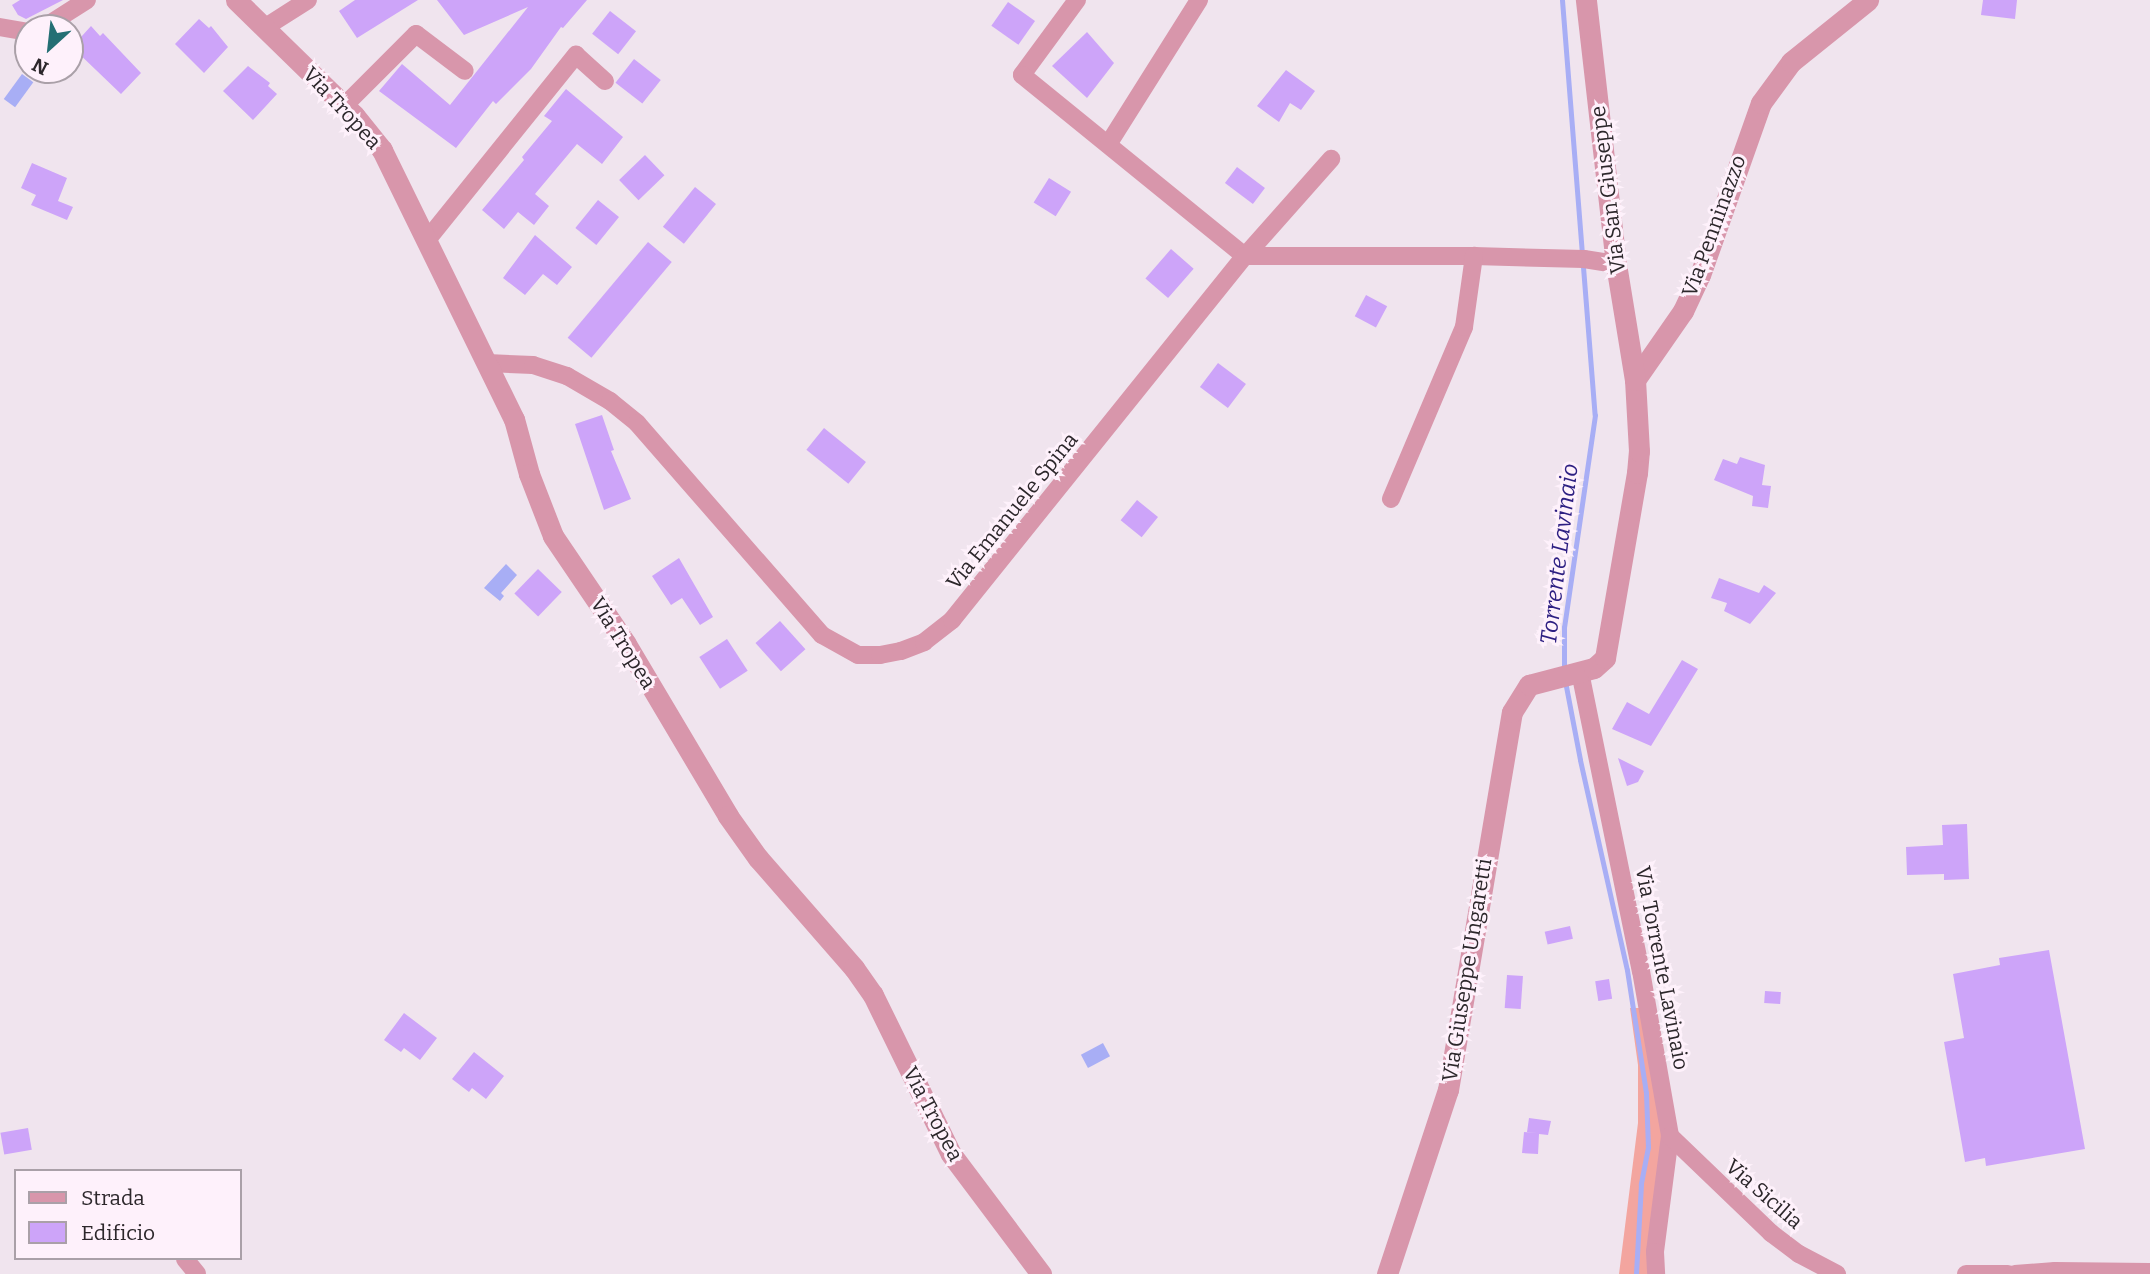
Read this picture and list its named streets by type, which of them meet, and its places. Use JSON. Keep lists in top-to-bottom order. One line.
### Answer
{"streets":{"street":["Via Tropea","Via San Giuseppe","Via Penninazzo","Via Emanuele Spina","Via Torrente Lavinaio","Via Giuseppe Ungaretti","Via Sicilia"]},"crossings":[["Via Tropea","Via Emanuele Spina"],["Via San Giuseppe","Via Penninazzo"],["Via Torrente Lavinaio","Via Giuseppe Ungaretti"],["Via Torrente Lavinaio","Via Sicilia"]],"water":["Torrente Lavinaio"],"legend":["Strada","Edificio"],"north":"bottom left"}
